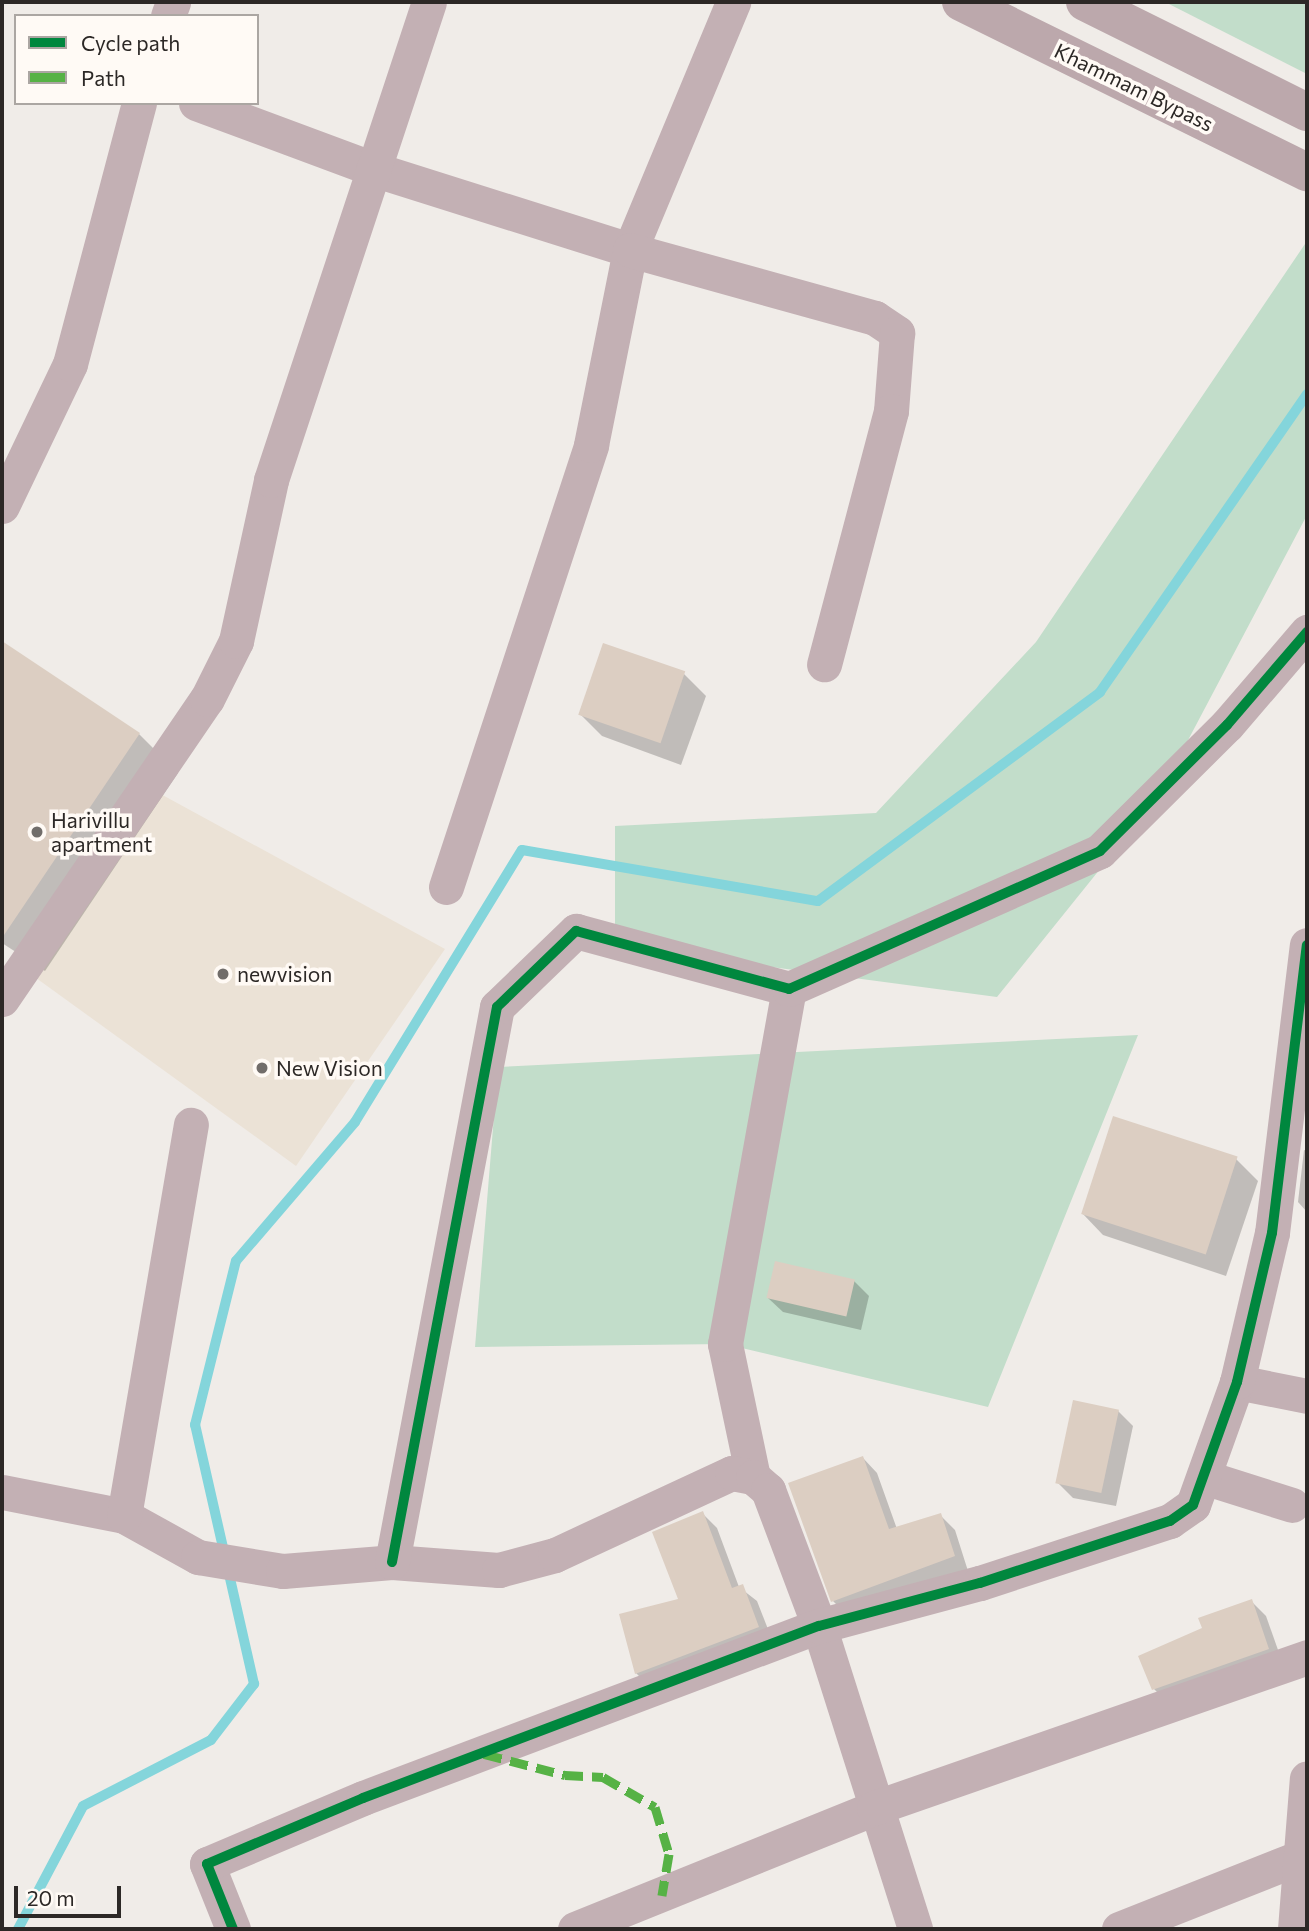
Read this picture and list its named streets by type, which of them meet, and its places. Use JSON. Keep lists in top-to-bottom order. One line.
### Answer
{"streets":{"highway":["Khammam Bypass"]},"places":["Harivillu apartment","newvision","New Vision"],"legend":["Cycle path","Path"],"scale_bar":"20 m"}
